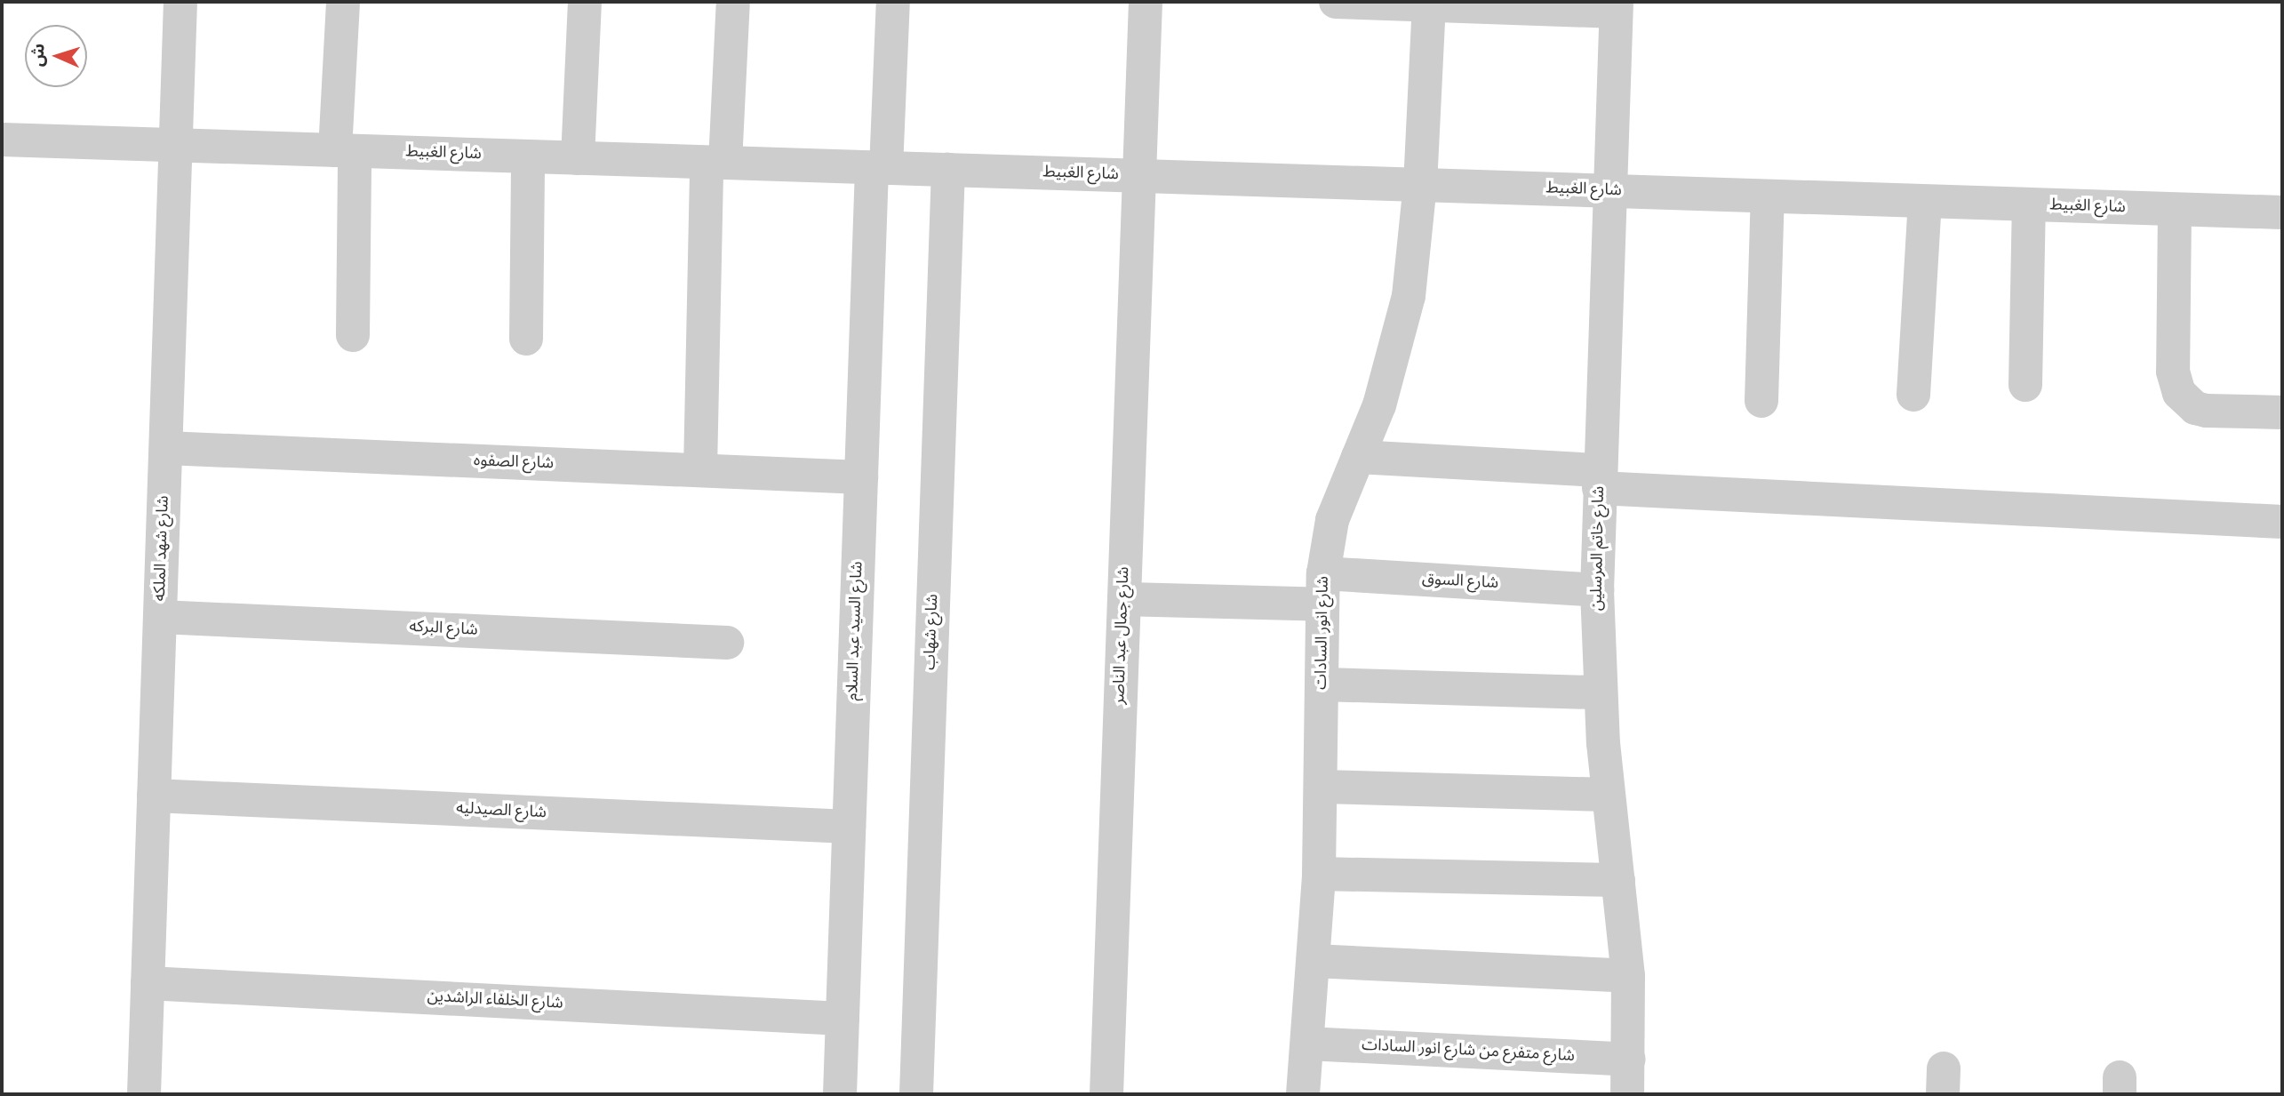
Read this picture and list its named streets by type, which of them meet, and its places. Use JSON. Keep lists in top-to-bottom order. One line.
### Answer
{"streets":{"street":["شارع الغبيط","شارع الصفوه","شارع شهد الملكه","شارع خاتم المرسلين","شارع السوق","شارع البركه","شارع السيد عبد السلام","شارع شهاب","شارع انور السادات","شارع جمال عبد الناصر","شارع الصيدليه","شارع الخلفاء الراشدين","شارع متفرع من شارع انور السادات"]},"crossings":[["شارع الغبيط","شارع شهد الملكه"],["شارع الغبيط","شارع خاتم المرسلين"],["شارع الغبيط","شارع السيد عبد السلام"],["شارع الغبيط","شارع شهاب"],["شارع الغبيط","شارع انور السادات"],["شارع الغبيط","شارع جمال عبد الناصر"],["شارع الصفوه","شارع شهد الملكه"],["شارع الصفوه","شارع السيد عبد السلام"],["شارع شهد الملكه","شارع البركه"],["شارع شهد الملكه","شارع الصيدليه"],["شارع شهد الملكه","شارع الخلفاء الراشدين"],["شارع خاتم المرسلين","شارع السوق"],["شارع خاتم المرسلين","شارع متفرع من شارع انور السادات"],["شارع السوق","شارع انور السادات"],["شارع السوق","شارع جمال عبد الناصر"],["شارع السيد عبد السلام","شارع الصيدليه"],["شارع السيد عبد السلام","شارع الخلفاء الراشدين"],["شارع انور السادات","شارع متفرع من شارع انور السادات"]],"north":"left"}
